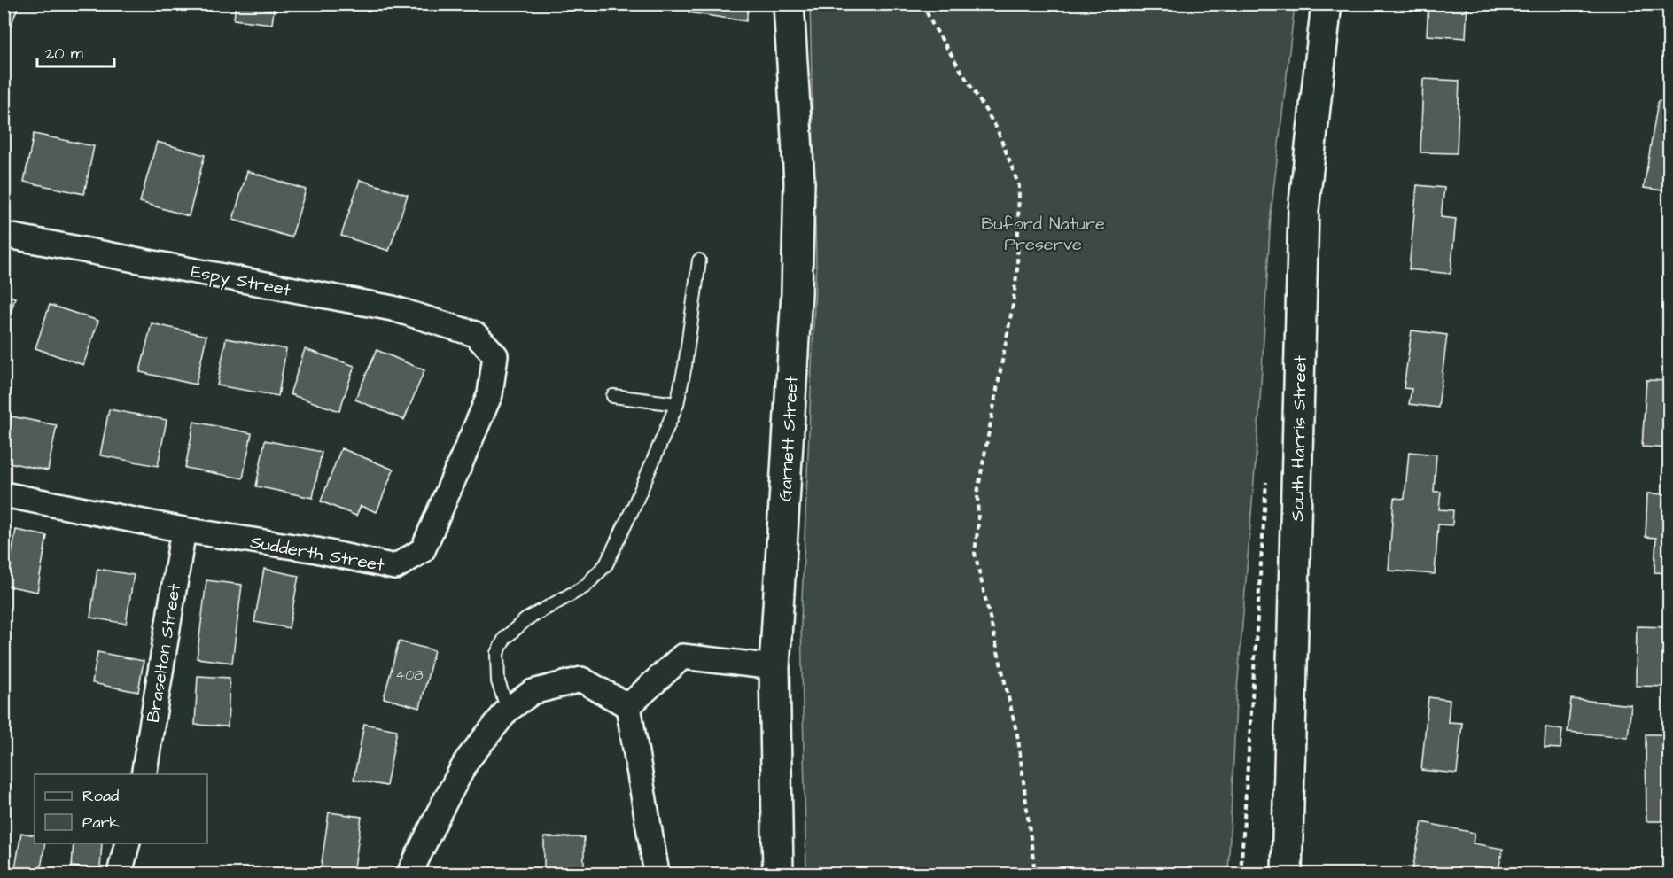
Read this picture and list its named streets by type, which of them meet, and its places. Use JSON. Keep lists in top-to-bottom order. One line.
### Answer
{"streets":{"street":["Espy Street","Garnett Street","South Harris Street","Sudderth Street","Braselton Street"]},"crossings":[["Espy Street","Sudderth Street"],["Sudderth Street","Braselton Street"]],"parks":["Buford Nature Preserve"],"house_numbers":["408"],"legend":["Road","Park"],"scale_bar":"20 m"}
